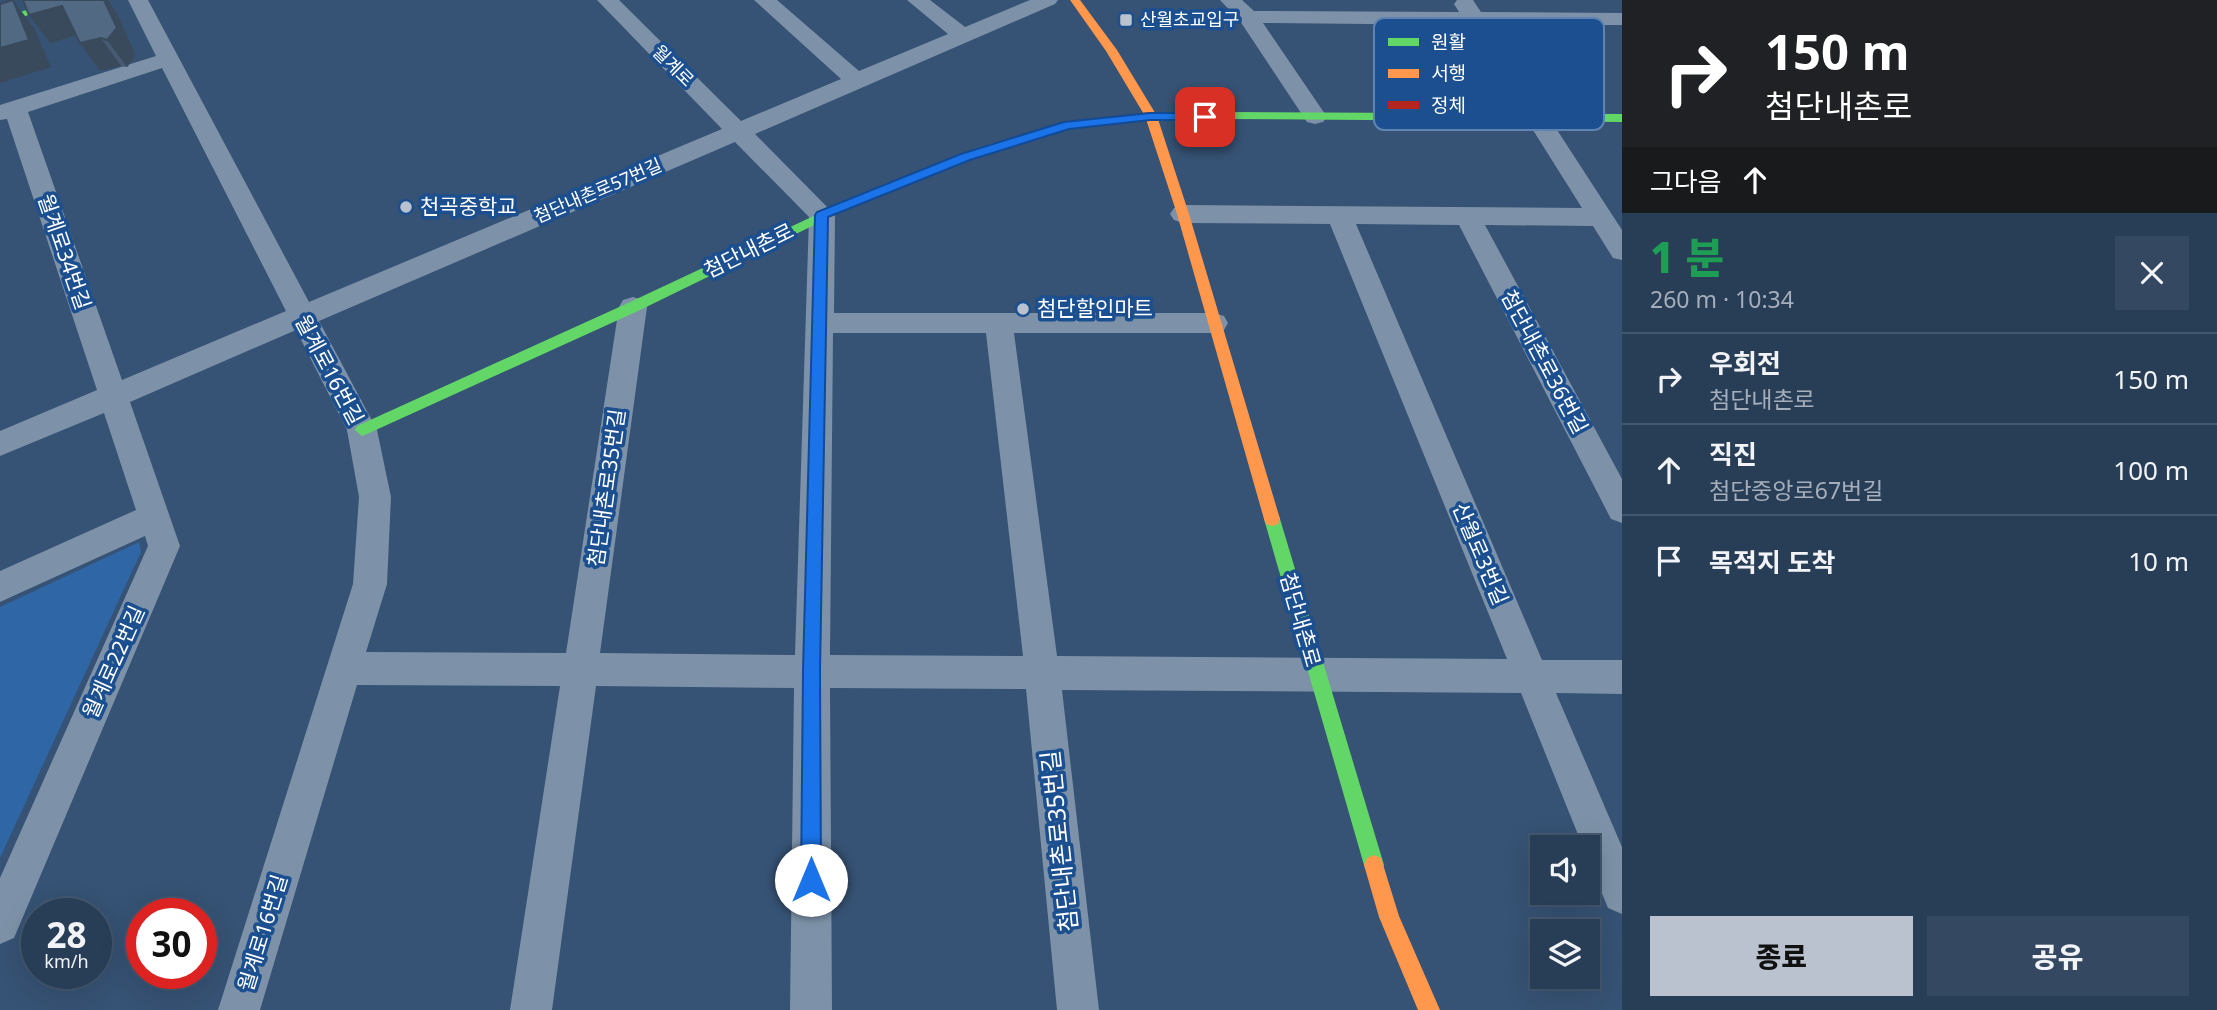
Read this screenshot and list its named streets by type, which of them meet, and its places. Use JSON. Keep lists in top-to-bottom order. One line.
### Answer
{"streets":{"street":["월계로","첨단내촌로57번길","첨단내촌로","월계로34번길","첨단내촌로36번길","월계로16번길","첨단내촌로35번길","산월로3번길","월계로22번길"]},"crossings":[["월계로","첨단내촌로57번길"],["월계로","첨단내촌로"],["첨단내촌로57번길","월계로16번길"],["첨단내촌로","월계로16번길"],["첨단내촌로","첨단내촌로35번길"],["월계로34번길","월계로22번길"]],"places":{"transit":["산월초교입구"],"other":["천곡중학교","첨단할인마트"]},"legend":["원활","서행","정체"],"page":{"turn":["150 m","첨단내촌로"],"then":"그다음","heading":["1 분","260 m · 10:34"],"list":[{"name":"우회전","note":"첨단내촌로","value":"150 m"},{"name":"직진","note":"첨단중앙로67번길","value":"100 m"},{"name":"목적지 도착","value":"10 m"}],"speed":"28 km/h","limit":"30","buttons":["종료","공유"]}}
